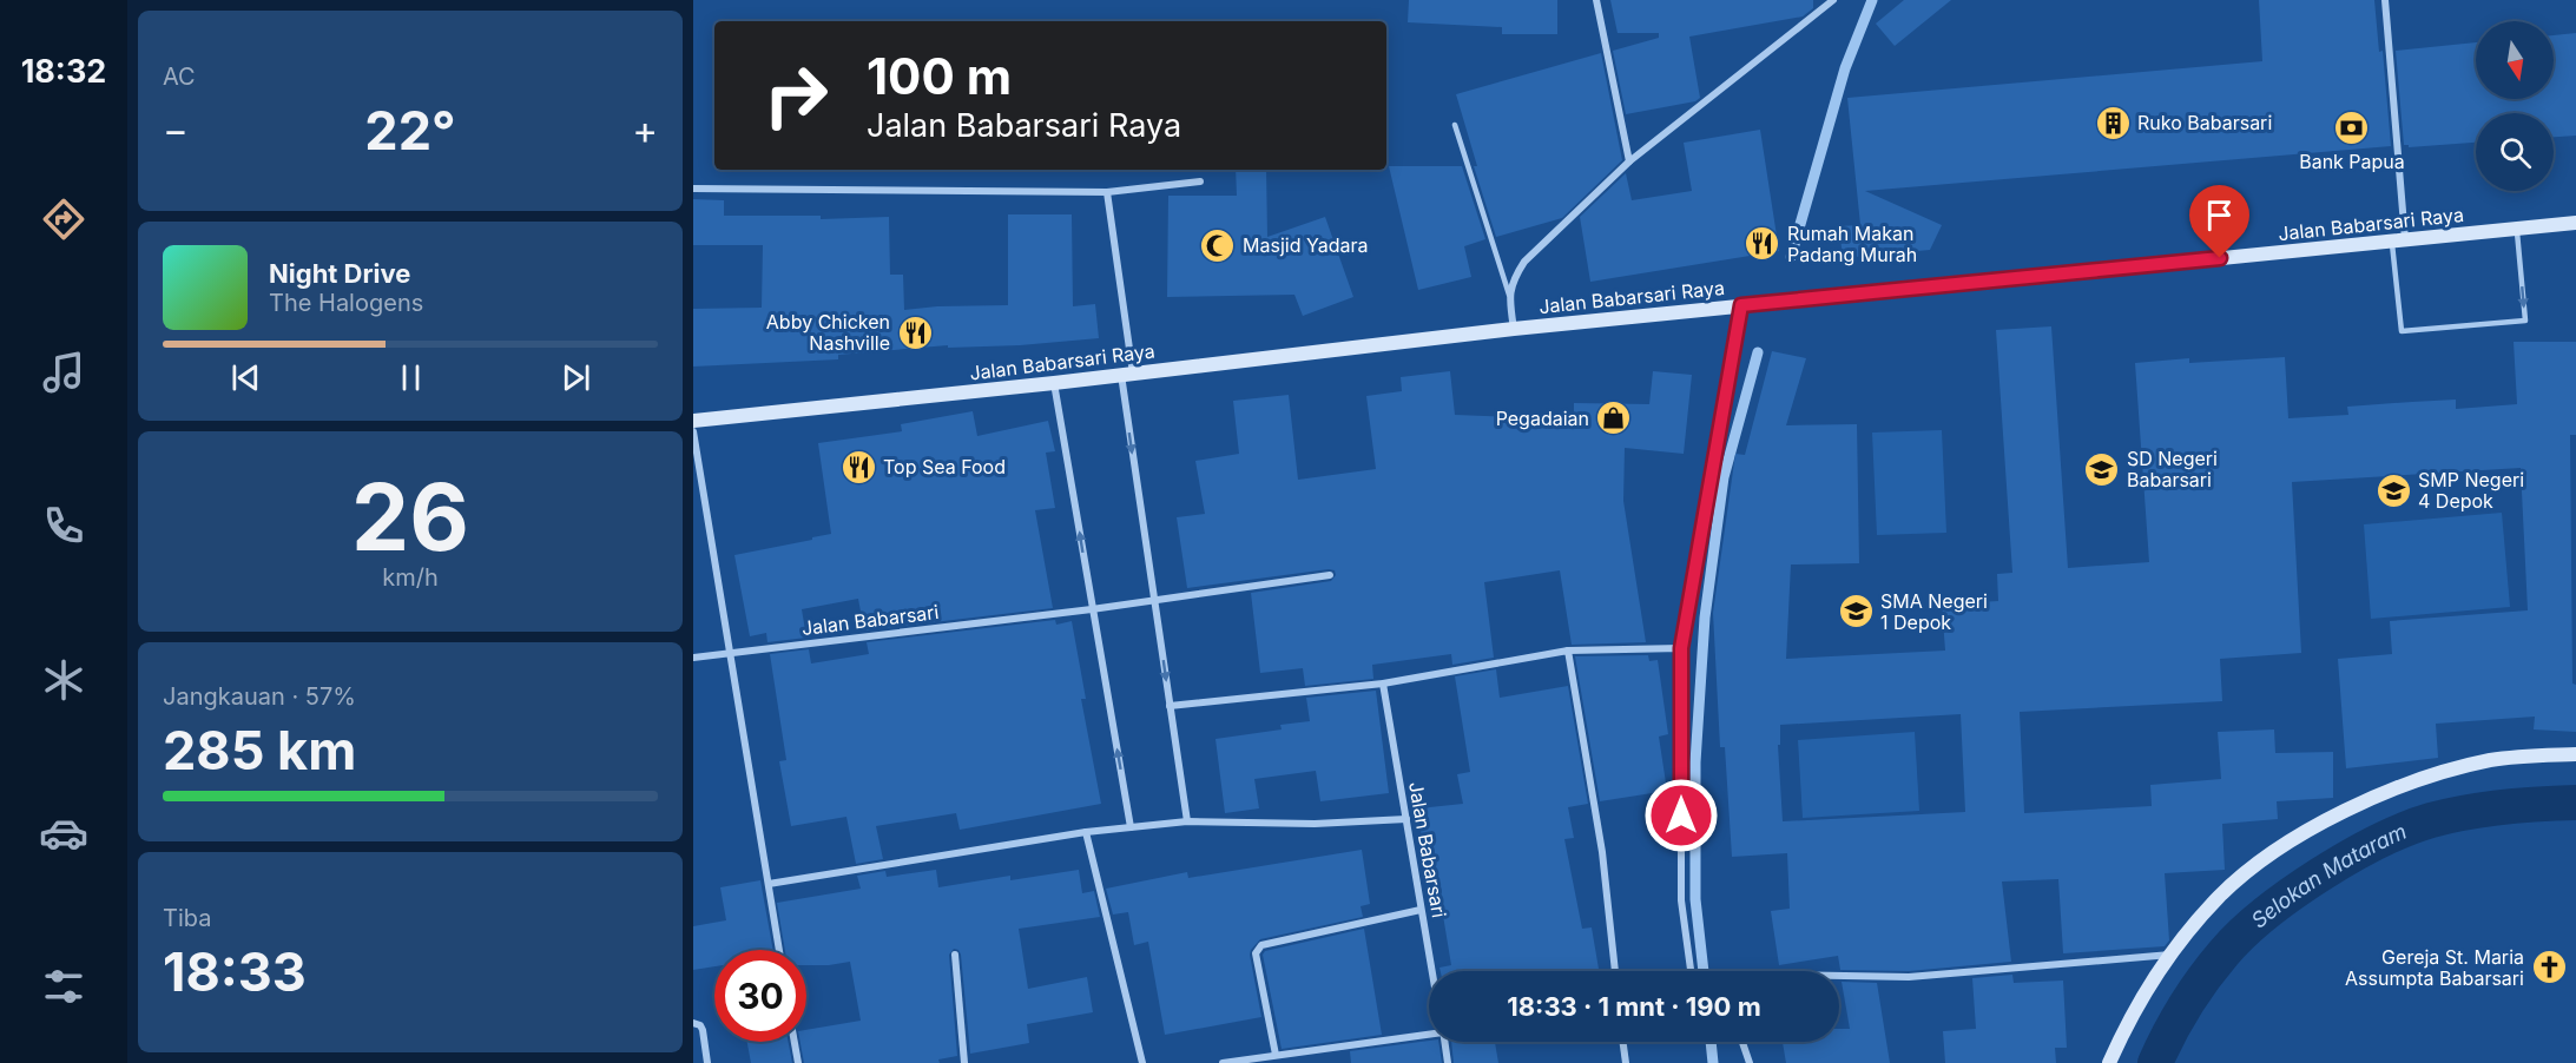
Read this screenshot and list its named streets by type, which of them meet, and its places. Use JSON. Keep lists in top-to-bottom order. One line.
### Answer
{"streets":{"street":["Jalan Babarsari Raya","Jalan Babarsari"]},"water":["Selokan Mataram"],"places":{"building":["Ruko Babarsari"],"bank":["Bank Papua"],"restaurant":["Rumah Makan Padang Murah","Abby Chicken Nashville","Top Sea Food"],"mosque":["Masjid Yadara"],"shop":["Pegadaian"],"school or university":["SD Negeri Babarsari","SMP Negeri 4 Depok","SMA Negeri 1 Depok"],"church":["Gereja St. Maria Assumpta Babarsari"]},"north":"bottom","page":{"tabs":"18:32","tile":["AC",["26","km/h"],["Jangkauan · 57%","285 km"],["Tiba","18:33"]],"turn":["100 m","Jalan Babarsari Raya"],"heat":["−","22°","+"],"song":["Night Drive","The Halogens"],"limit":"30","trip":"18:33 · 1 mnt · 190 m"}}
